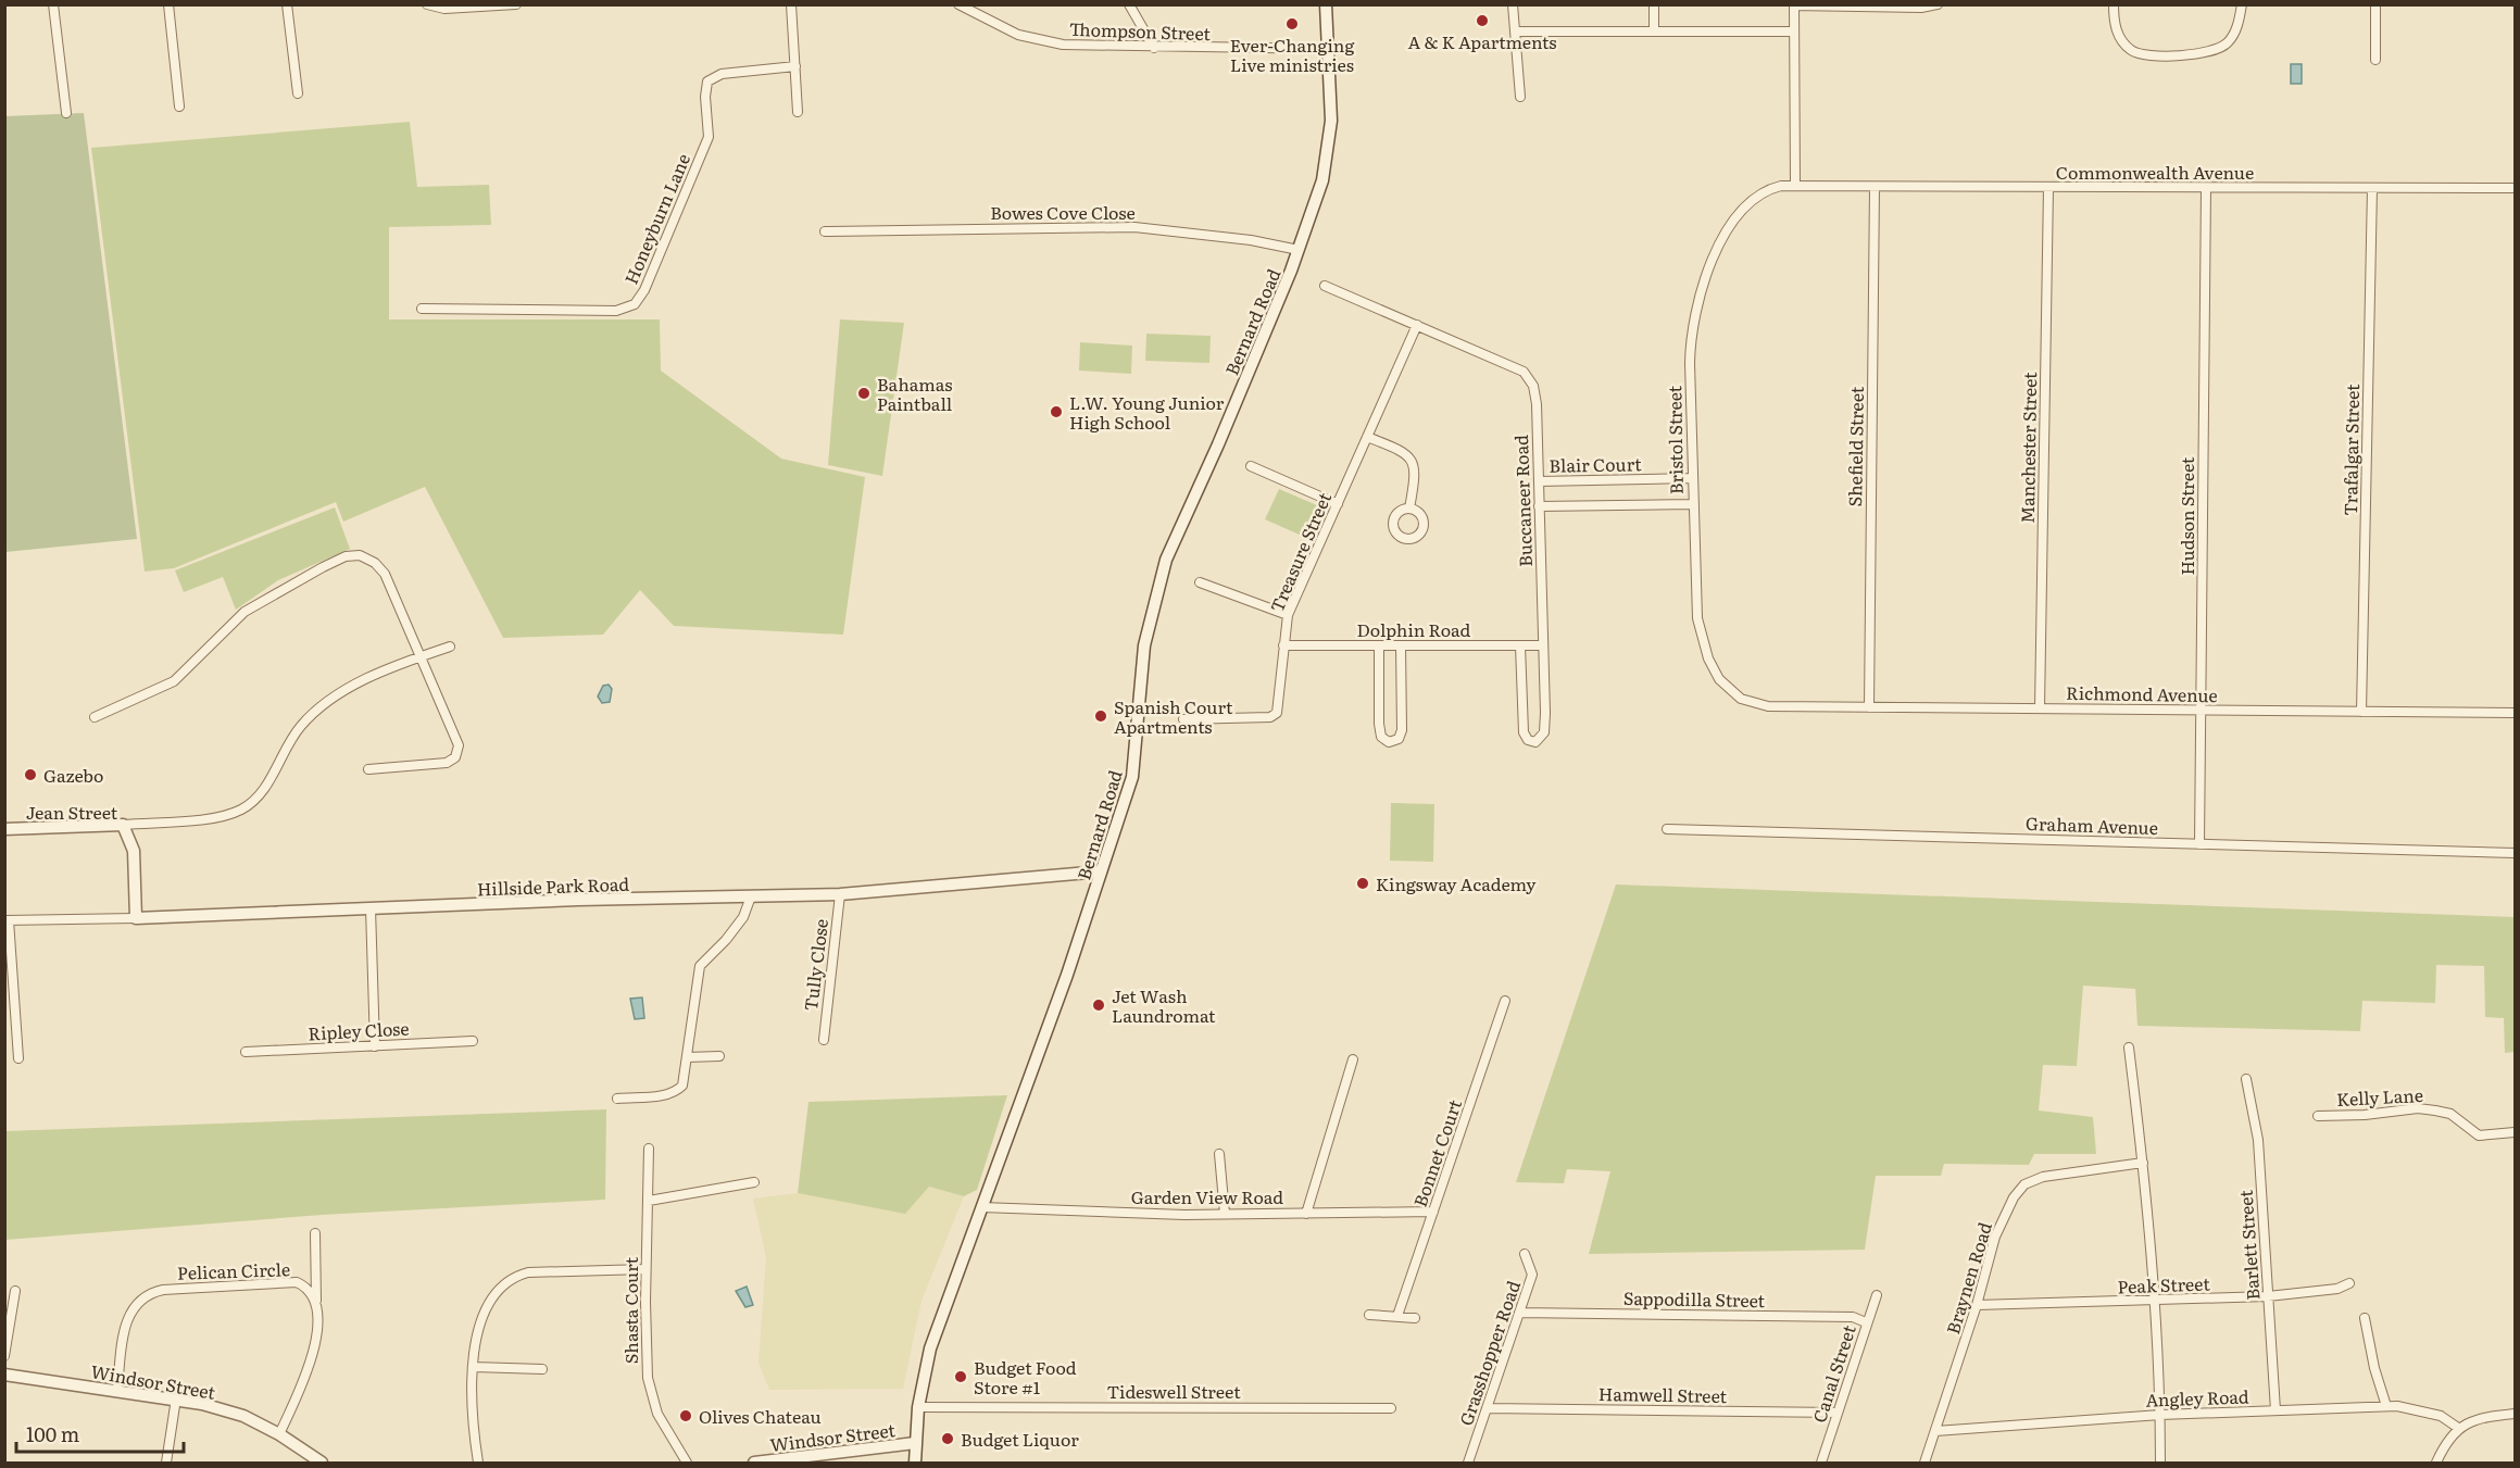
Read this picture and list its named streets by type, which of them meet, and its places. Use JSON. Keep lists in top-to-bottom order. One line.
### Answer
{"streets":{"street":["Thompson Street","Commonwealth Avenue","Bowes Cove Close","Honeyburn Lane","Bernard Road","Bristol Street","Shefield Street","Manchester Street","Trafalgar Street","Blair Court","Buccaneer Road","Hudson Street","Treasure Street","Dolphin Road","Richmond Avenue","Jean Street","Graham Avenue","Hillside Park Road","Tully Close","Ripley Close","Kelly Lane","Bonnet Court","Garden View Road","Barlett Street","Pelican Circle","Braynen Road","Peak Street","Sappodilla Street","Shasta Court","Grasshopper Road","Canal Street","Windsor Street","Tideswell Street","Hamwell Street","Angley Road"]},"crossings":[["Thompson Street","Bernard Road"],["Commonwealth Avenue","Bristol Street"],["Commonwealth Avenue","Shefield Street"],["Commonwealth Avenue","Manchester Street"],["Commonwealth Avenue","Trafalgar Street"],["Commonwealth Avenue","Hudson Street"],["Bowes Cove Close","Bernard Road"],["Bernard Road","Hillside Park Road"],["Bernard Road","Garden View Road"],["Bernard Road","Windsor Street"],["Bernard Road","Tideswell Street"],["Bristol Street","Blair Court"],["Bristol Street","Richmond Avenue"],["Shefield Street","Richmond Avenue"],["Manchester Street","Richmond Avenue"],["Trafalgar Street","Richmond Avenue"],["Blair Court","Buccaneer Road"],["Buccaneer Road","Treasure Street"],["Buccaneer Road","Dolphin Road"],["Hudson Street","Richmond Avenue"],["Hudson Street","Graham Avenue"],["Treasure Street","Dolphin Road"],["Jean Street","Hillside Park Road"],["Hillside Park Road","Tully Close"],["Bonnet Court","Garden View Road"],["Barlett Street","Peak Street"],["Barlett Street","Angley Road"],["Pelican Circle","Windsor Street"],["Braynen Road","Peak Street"],["Braynen Road","Angley Road"],["Sappodilla Street","Grasshopper Road"],["Sappodilla Street","Canal Street"],["Grasshopper Road","Hamwell Street"],["Canal Street","Hamwell Street"]],"places":["A & K Apartments","Ever-Changing Live ministries","Bahamas Paintball","L.W. Young Junior High School","Spanish Court Apartments","Gazebo","Kingsway Academy","Jet Wash Laundromat","Budget Food Store #1","Olives Chateau","Budget Liquor"],"scale_bar":"100 m"}
